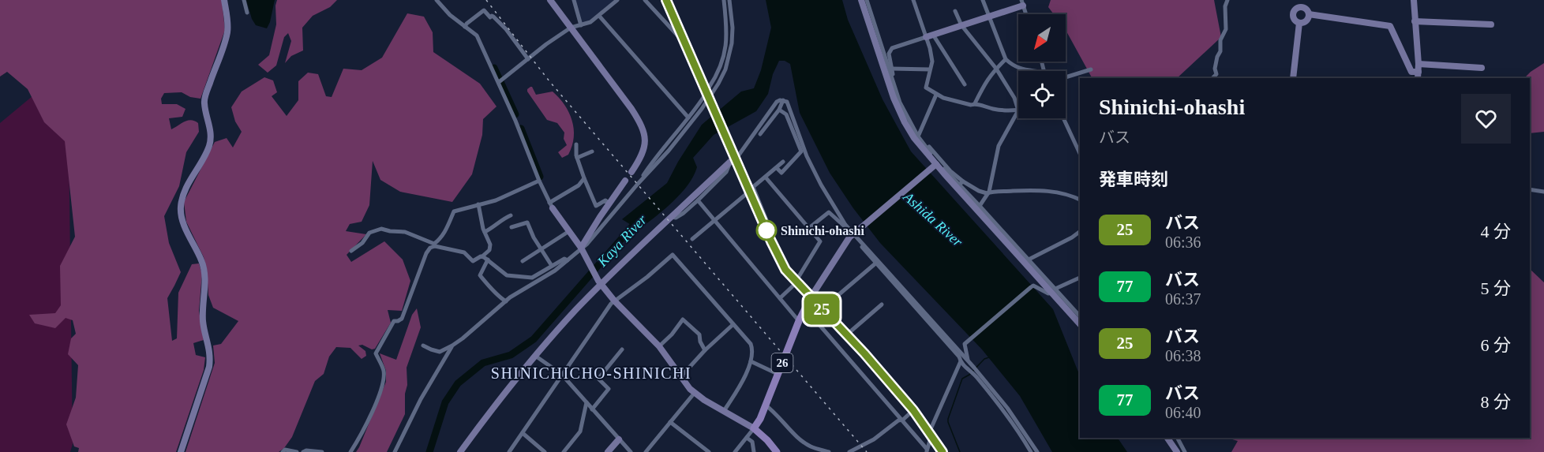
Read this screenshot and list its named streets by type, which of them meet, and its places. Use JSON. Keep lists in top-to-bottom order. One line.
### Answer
{"streets":{"main road":["26"]},"districts":["SHINICHICHO-SHINICHI"],"water":["Ashida River","Kaya River"],"places":["Shinichi-ohashi"],"lines":["bus line 25"],"north":"bottom left","page":{"on_map":"25","heading":[["Shinichi-ohashi","バス"],"発車時刻"],"list":[{"mark":"25","name":"バス","note":"06:36","value":"4 分"},{"mark":"77","name":"バス","note":"06:37","value":"5 分"},{"mark":"25","name":"バス","note":"06:38","value":"6 分"},{"mark":"77","name":"バス","note":"06:40","value":"8 分"}]}}
